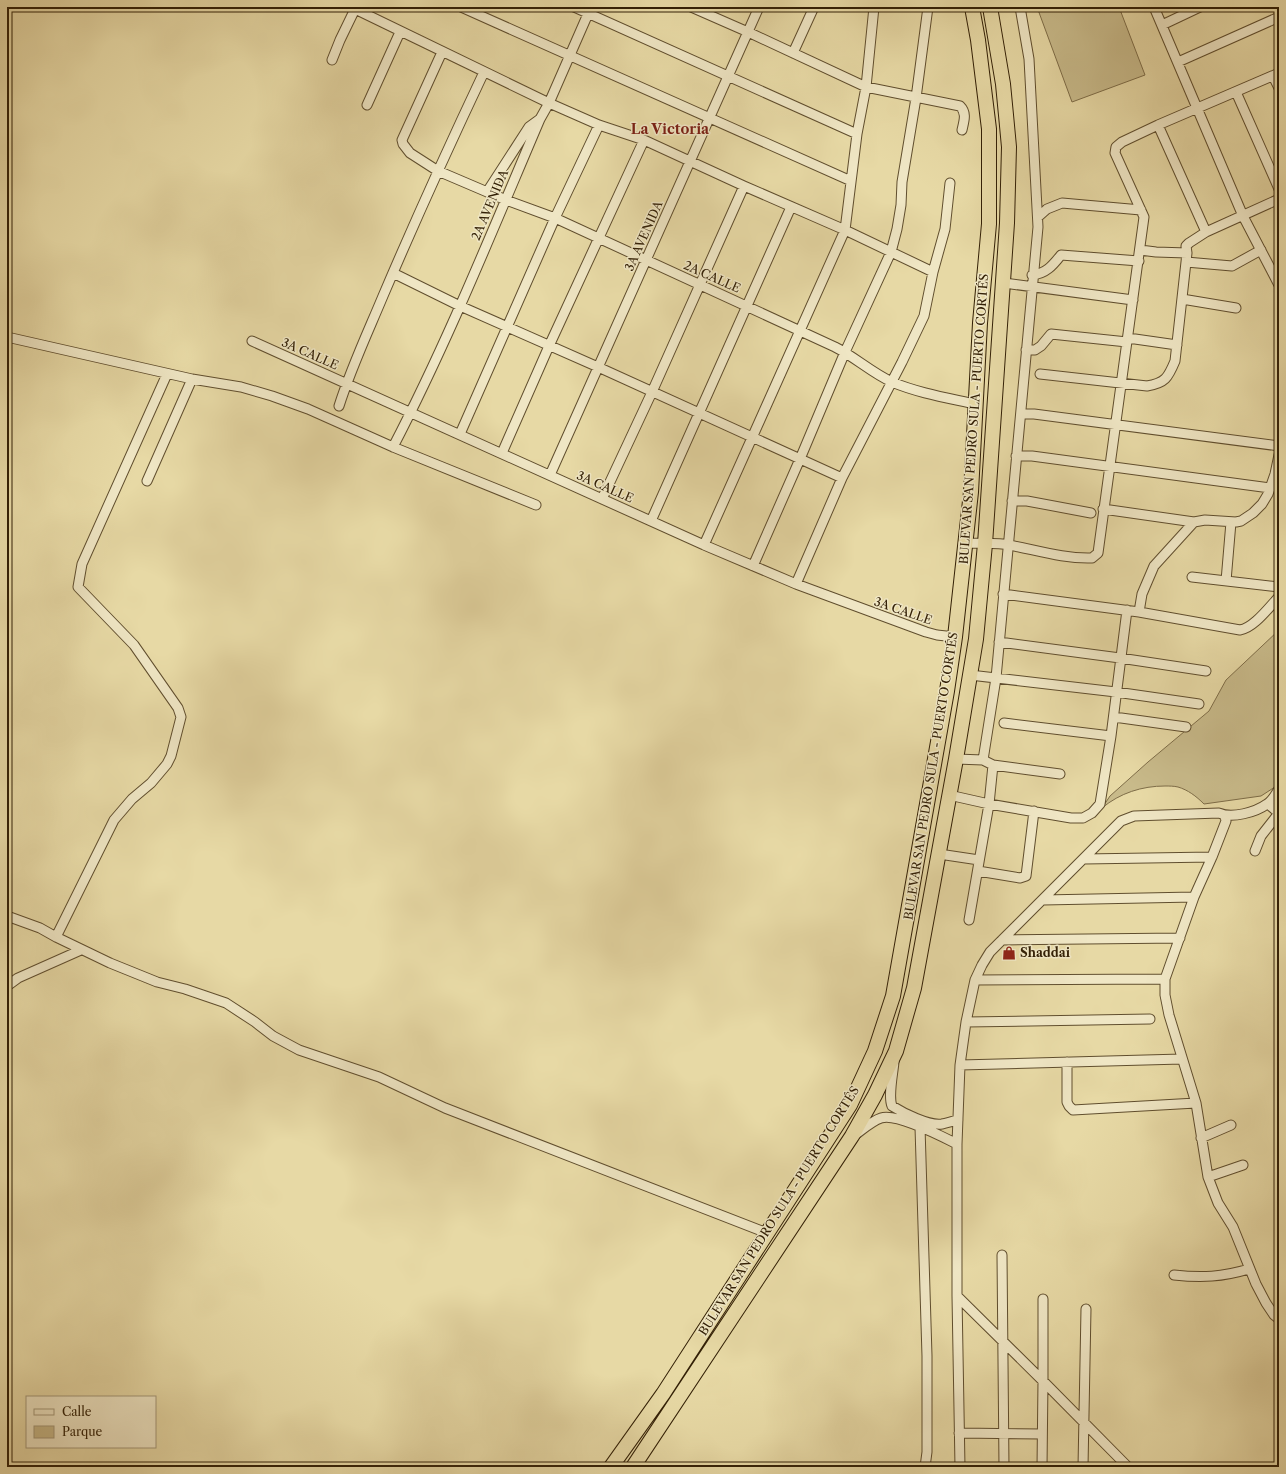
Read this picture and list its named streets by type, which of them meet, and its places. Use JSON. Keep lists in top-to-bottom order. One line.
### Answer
{"streets":{"highway":["BULEVAR SAN PEDRO SULA - PUERTO CORTÉS"],"street":["2A AVENIDA","3A AVENIDA","2A CALLE","3A CALLE"]},"crossings":[["2A AVENIDA","2A CALLE"],["2A AVENIDA","3A CALLE"],["3A AVENIDA","2A CALLE"],["3A AVENIDA","3A CALLE"],["2A CALLE","BULEVAR SAN PEDRO SULA - PUERTO CORTÉS"],["3A CALLE","BULEVAR SAN PEDRO SULA - PUERTO CORTÉS"]],"districts":["La Victoria"],"places":{"shop":["Shaddai"]},"legend":["Calle","Parque"]}
